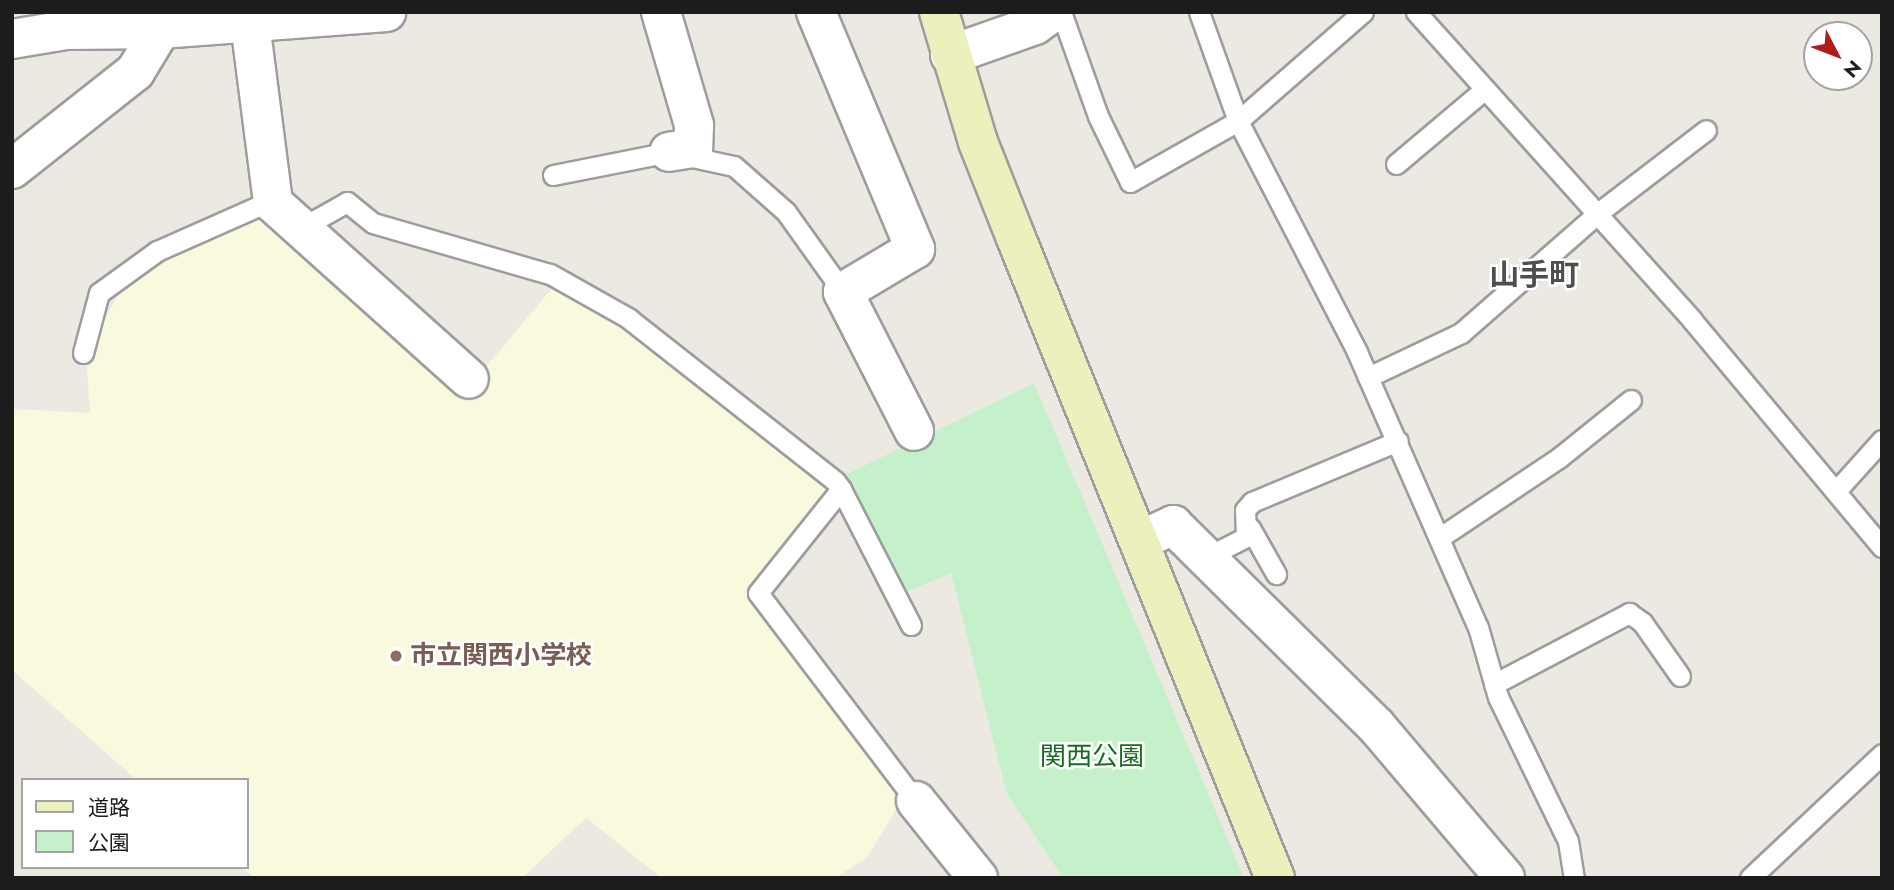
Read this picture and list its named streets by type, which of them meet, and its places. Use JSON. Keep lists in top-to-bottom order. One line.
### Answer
{"districts":["山手町"],"parks":["関西公園"],"places":["市立関西小学校"],"legend":["道路","公園"],"north":"bottom right"}
